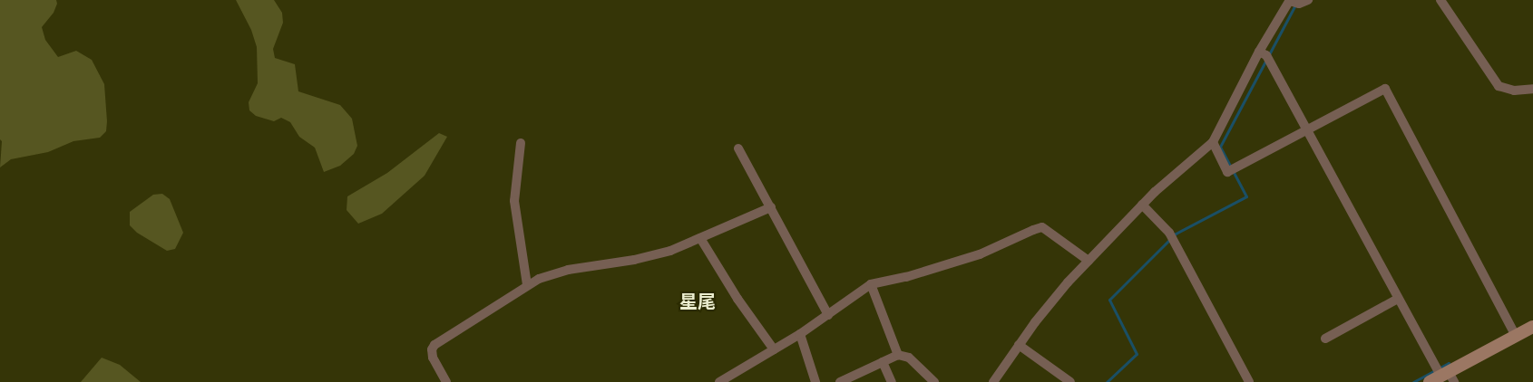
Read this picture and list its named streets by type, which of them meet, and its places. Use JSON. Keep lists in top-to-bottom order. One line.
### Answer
{"districts":["星尾"]}
